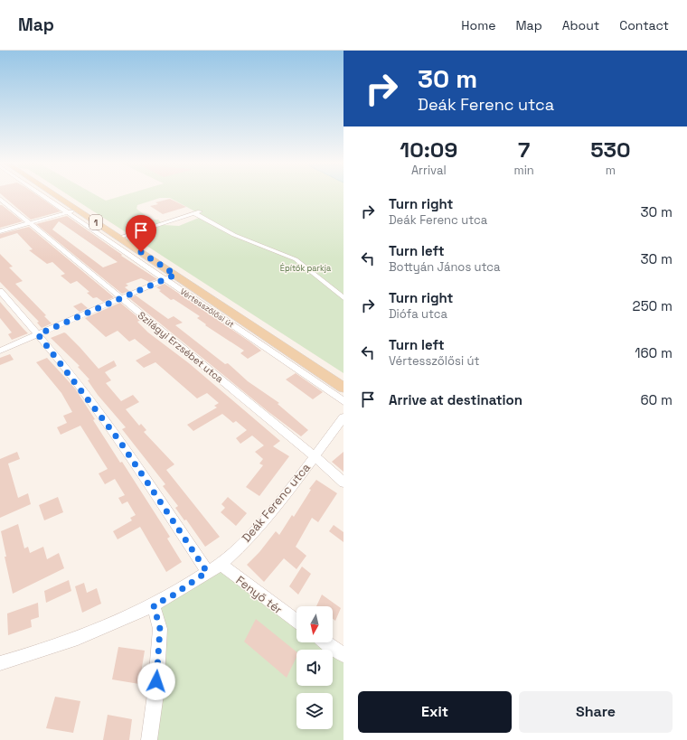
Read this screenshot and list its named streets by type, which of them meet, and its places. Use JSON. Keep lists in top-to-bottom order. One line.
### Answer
{"streets":{"main road":["1","Vértesszőlősi út"],"street":["Szilágyi Erzsébet utca","Deák Ferenc utca","Fenyő tér"]},"crossings":[["Szilágyi Erzsébet utca","Deák Ferenc utca"],["Deák Ferenc utca","Fenyő tér"]],"parks":["Építők parkja"],"north":"bottom","page":{"header":"Map","nav":["Home","Map","About","Contact"],"turn":["30 m","Deák Ferenc utca"],"eta":["10:09","Arrival","7","min","530","m"],"list":[{"name":"Turn right","note":"Deák Ferenc utca","value":"30 m"},{"name":"Turn left","note":"Bottyán János utca","value":"30 m"},{"name":"Turn right","note":"Diófa utca","value":"250 m"},{"name":"Turn left","note":"Vértesszőlősi út","value":"160 m"},{"name":"Arrive at destination","value":"60 m"}],"buttons":["Exit","Share"]}}
